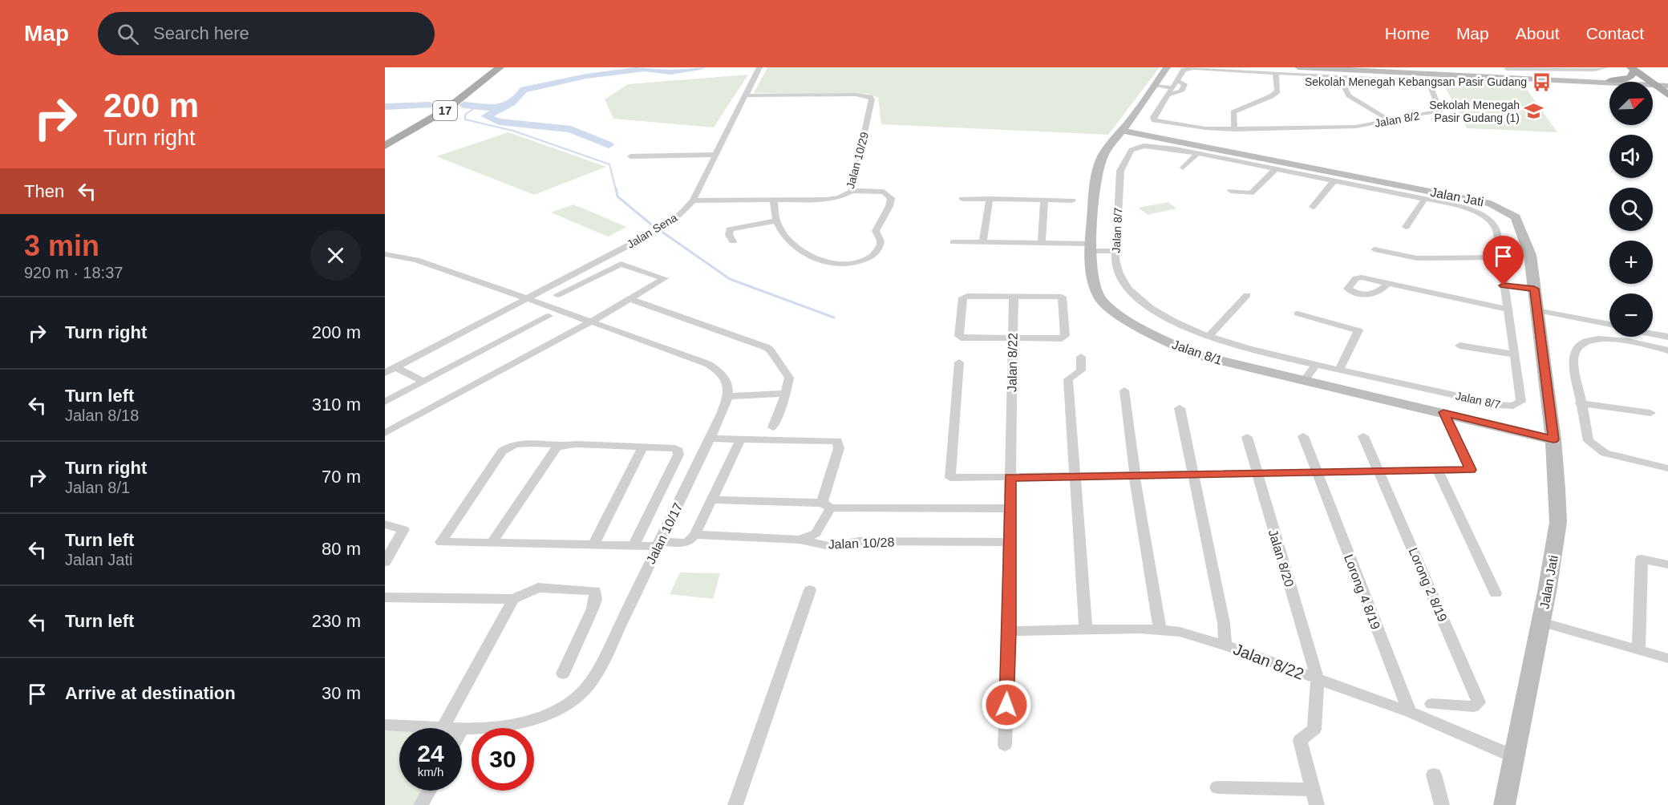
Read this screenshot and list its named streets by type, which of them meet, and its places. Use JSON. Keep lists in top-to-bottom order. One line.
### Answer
{"streets":{"main road":["17"],"street":["Jalan 8/2","Jalan 10/29","Jalan Jati","Jalan 8/7","Jalan Sena","Jalan 8/1","Jalan 8/22","Jalan 10/17","Jalan 10/28","Jalan 8/20","Lorong 2 8/19","Lorong 4 8/19"]},"crossings":[["Jalan 10/29","Jalan Sena"],["Jalan Jati","Jalan 8/7"],["Jalan Jati","Jalan 8/1"],["Jalan Jati","Jalan 8/22"],["Jalan 8/22","Jalan 10/28"],["Jalan 8/22","Jalan 8/20"],["Jalan 8/22","Lorong 4 8/19"],["Jalan 10/17","Jalan 10/28"]],"places":{"bus stop":["Sekolah Menegah Kebangsan Pasir Gudang"],"school or university":["Sekolah Menegah Pasir Gudang (1)"]},"north":"top right","page":{"header":"Map","search":"Search here","nav":["Home","Map","About","Contact"],"turn":["200 m","Turn right"],"map_buttons":["+","−"],"then":"Then","heading":["3 min","920 m · 18:37"],"list":[{"name":"Turn right","value":"200 m"},{"name":"Turn left","note":"Jalan 8/18","value":"310 m"},{"name":"Turn right","note":"Jalan 8/1","value":"70 m"},{"name":"Turn left","note":"Jalan Jati","value":"80 m"},{"name":"Turn left","value":"230 m"},{"name":"Arrive at destination","value":"30 m"}],"speed":"24 km/h","limit":"30"}}
